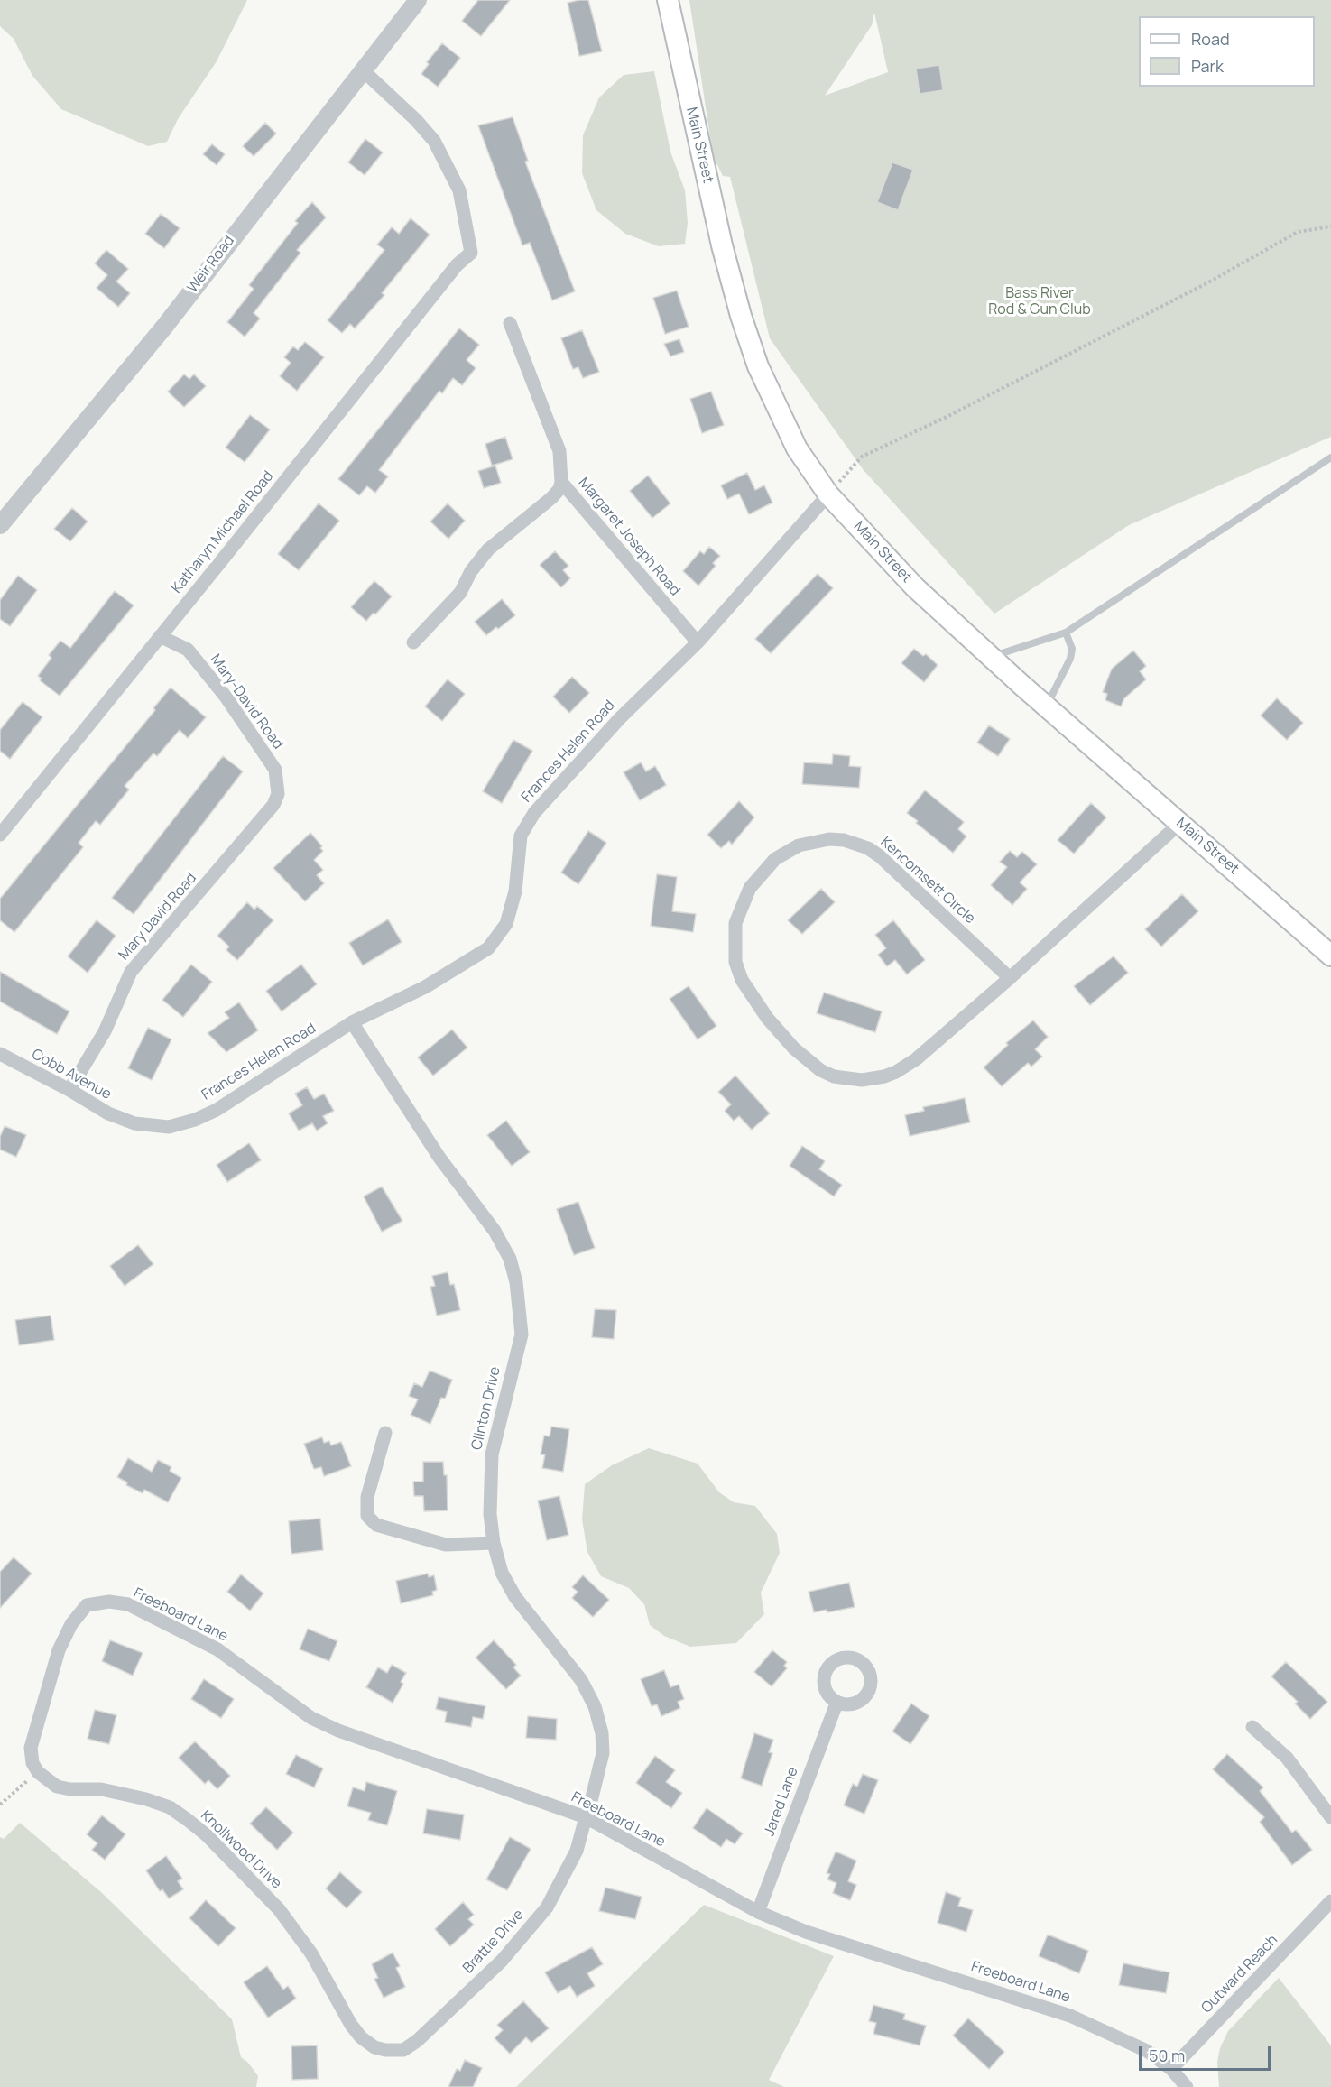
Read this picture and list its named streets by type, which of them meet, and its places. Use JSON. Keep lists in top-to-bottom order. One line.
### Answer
{"streets":{"main road":["Main Street"],"street":["Weir Road","Katharyn Michael Road","Margaret Joseph Road","Mary-David Road","Frances Helen Road","Kencomsett Circle","Mary David Road","Cobb Avenue","Clinton Drive","Freeboard Lane","Jared Lane","Knollwood Drive","Brattle Drive","Outward Reach"]},"crossings":[["Main Street","Frances Helen Road"],["Main Street","Kencomsett Circle"],["Weir Road","Katharyn Michael Road"],["Katharyn Michael Road","Mary-David Road"],["Margaret Joseph Road","Frances Helen Road"],["Mary-David Road","Mary David Road"],["Frances Helen Road","Cobb Avenue"],["Frances Helen Road","Clinton Drive"],["Mary David Road","Cobb Avenue"],["Clinton Drive","Freeboard Lane"],["Clinton Drive","Brattle Drive"],["Freeboard Lane","Jared Lane"],["Freeboard Lane","Knollwood Drive"],["Freeboard Lane","Brattle Drive"],["Freeboard Lane","Outward Reach"],["Knollwood Drive","Brattle Drive"]],"parks":["Bass River Rod & Gun Club"],"legend":["Road","Park"],"scale_bar":"50 m"}
